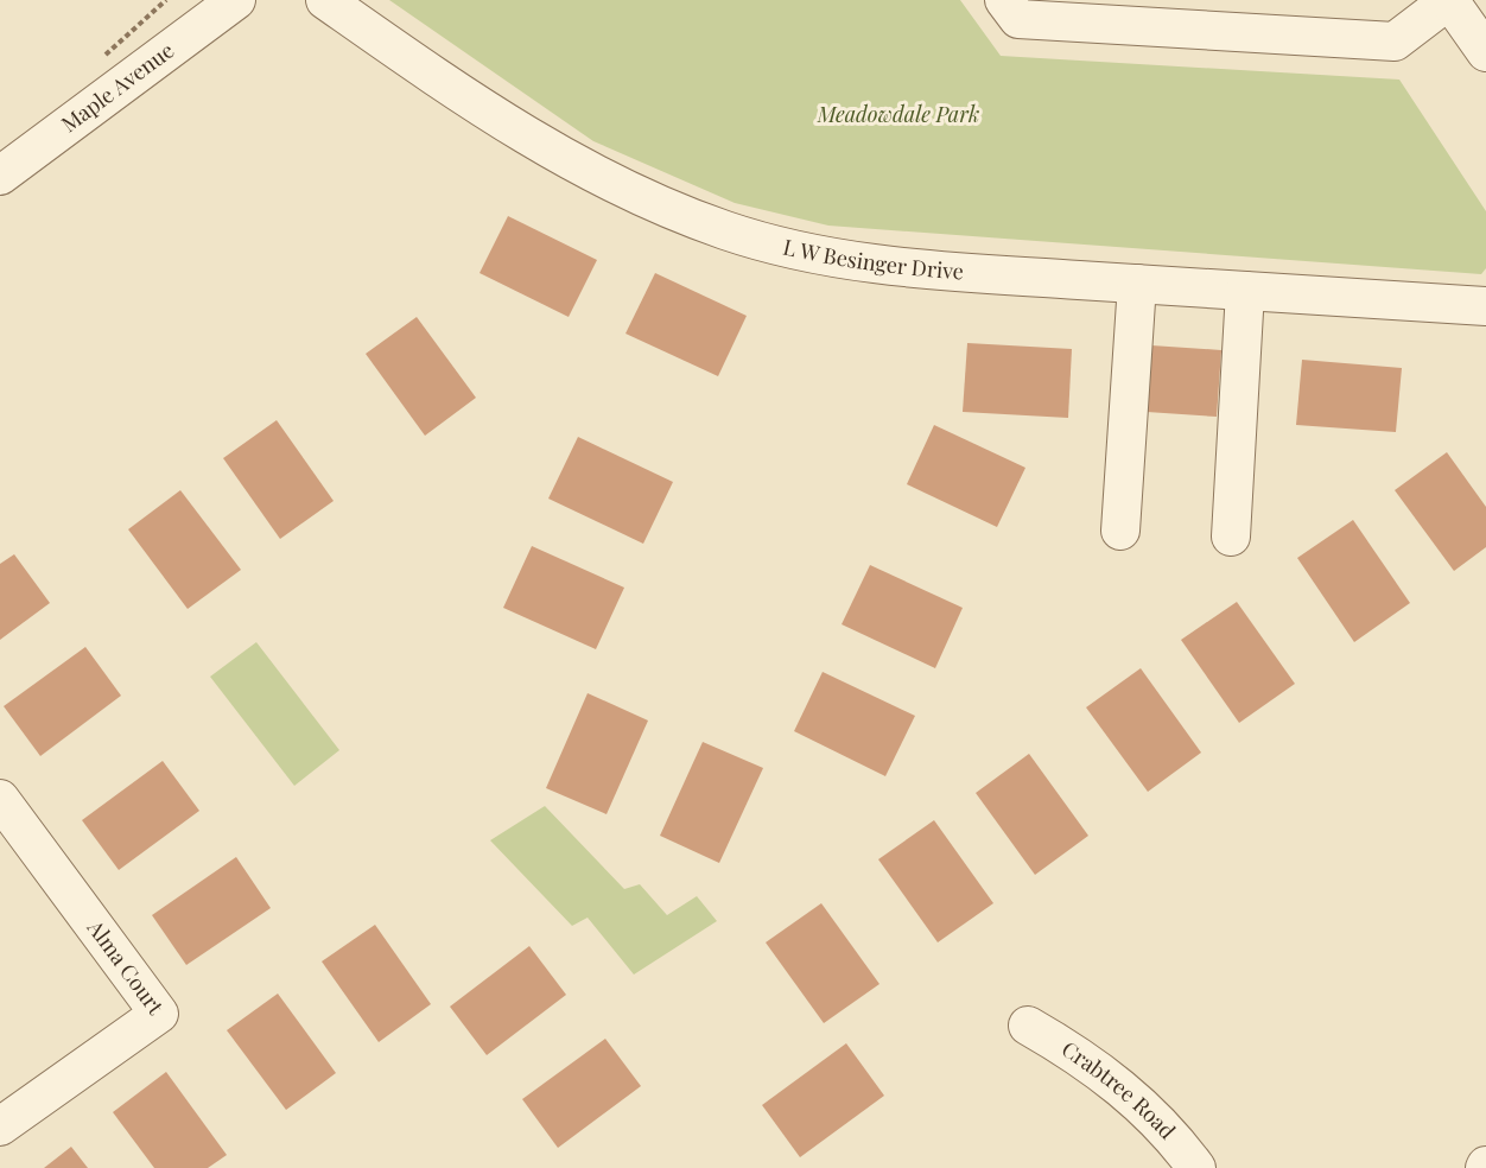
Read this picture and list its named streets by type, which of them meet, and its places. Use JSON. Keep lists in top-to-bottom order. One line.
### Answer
{"streets":{"street":["Maple Avenue","L W Besinger Drive","Alma Court","Crabtree Road"]},"parks":["Meadowdale Park"]}
